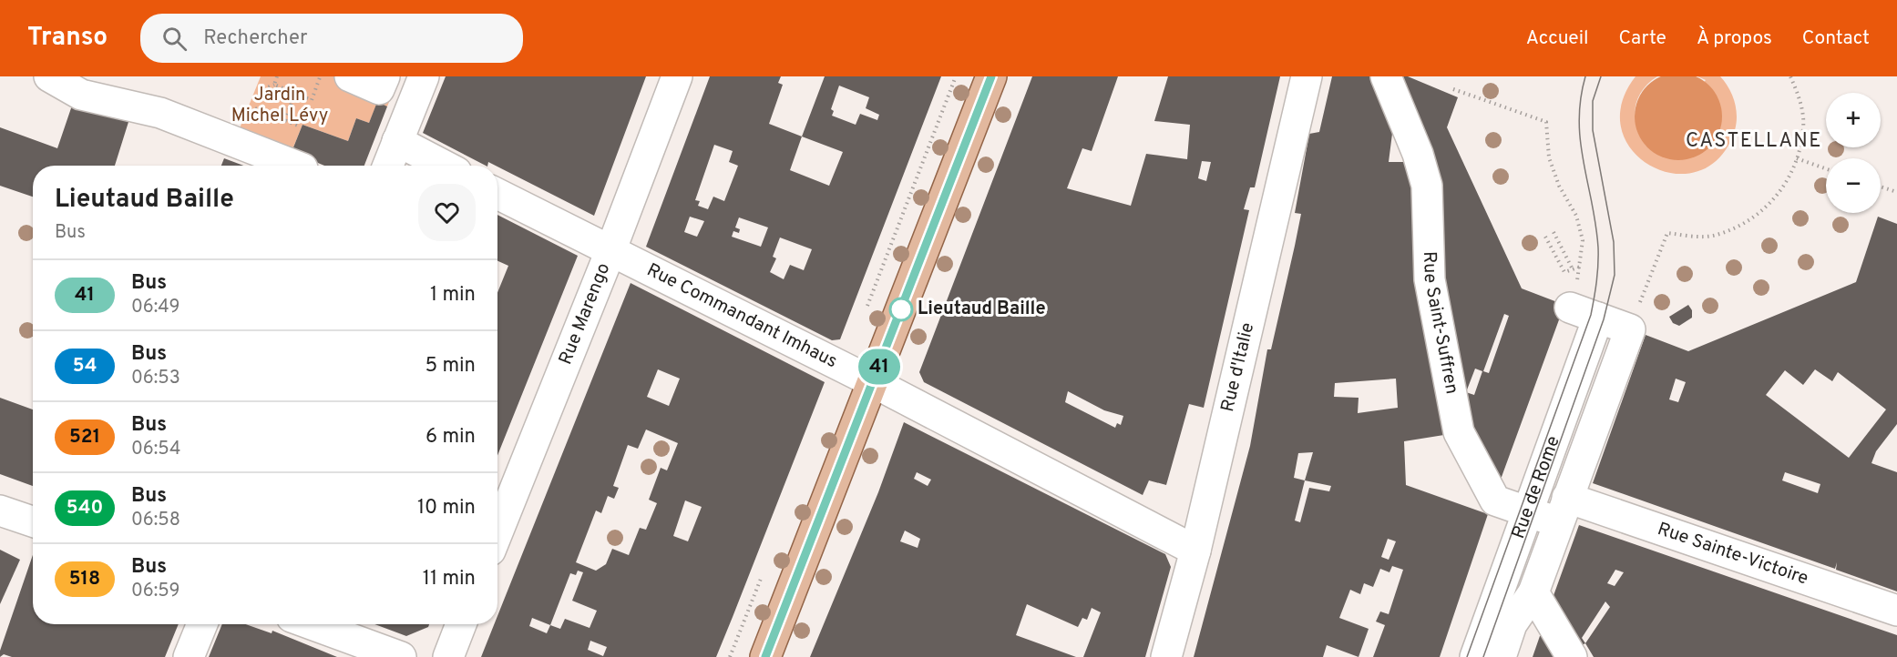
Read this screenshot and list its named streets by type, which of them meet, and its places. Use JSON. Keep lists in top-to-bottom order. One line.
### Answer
{"streets":{"street":["Rue Marengo","Rue Commandant Imhaus","Rue Saint-Suffren","Rue d'Italie","Rue de Rome","Rue Sainte-Victoire"]},"crossings":[["Rue Marengo","Rue Commandant Imhaus"],["Rue Commandant Imhaus","Rue d'Italie"],["Rue Saint-Suffren","Rue de Rome"],["Rue Saint-Suffren","Rue Sainte-Victoire"],["Rue de Rome","Rue Sainte-Victoire"]],"districts":["CASTELLANE"],"parks":["Jardin Michel Lévy"],"places":["Lieutaud Baille"],"lines":["bus line 41"],"page":{"header":"Transo","search":"Rechercher","nav":["Accueil","Carte","À propos","Contact"],"on_map":"41","map_buttons":["+","−"],"heading":["Lieutaud Baille","Bus"],"list":[{"mark":"41","name":"Bus","note":"06:49","value":"1 min"},{"mark":"54","name":"Bus","note":"06:53","value":"5 min"},{"mark":"521","name":"Bus","note":"06:54","value":"6 min"},{"mark":"540","name":"Bus","note":"06:58","value":"10 min"},{"mark":"518","name":"Bus","note":"06:59","value":"11 min"}]}}
